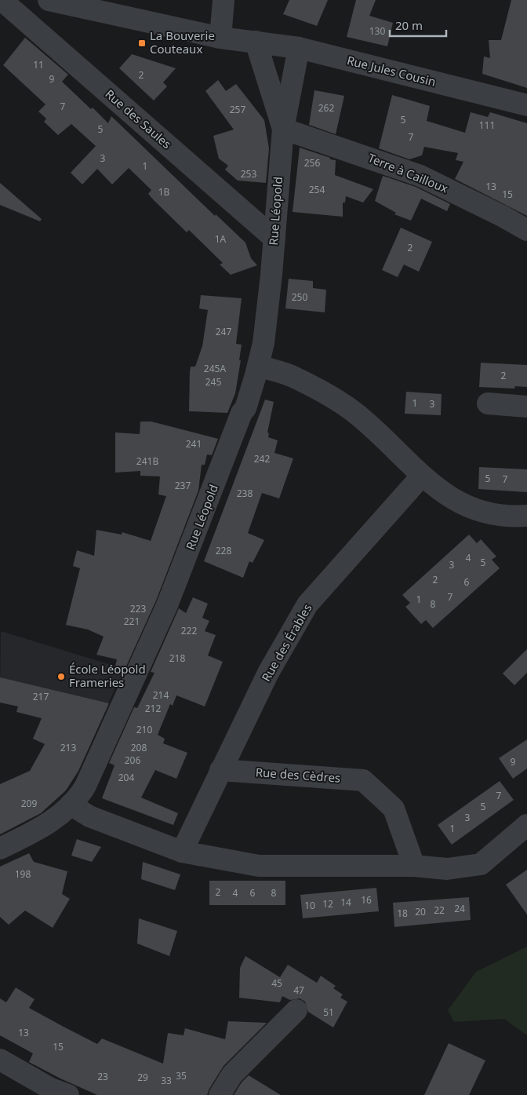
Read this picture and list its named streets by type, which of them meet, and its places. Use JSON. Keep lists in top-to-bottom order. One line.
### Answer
{"streets":{"street":["Rue Jules Cousin","Rue des Saules","Terre à Cailloux","Rue Léopold","Rue des Érables","Rue des Cèdres"]},"crossings":[["Rue Jules Cousin","Rue Léopold"],["Rue des Saules","Rue Léopold"],["Terre à Cailloux","Rue Léopold"],["Rue des Érables","Rue des Cèdres"]],"places":{"transit":["La Bouverie Couteaux"],"other":["École Léopold Frameries"]},"house_numbers":["130","11","2","9","7","262","257","5","111","5","7","3","256","1","253","13","254","1B","15","1A","2","250","247","245A","2","245","1","3","241","242","241B","5","7","237","238","228","4","5","3","2","6","7","1","8","223","221","222","218","214","217","212","210","213","208","206","9","204","7","209","5","3","1","198","2","4","6","8","16","14","12","10","24","22","20","18","45","47","51","13","15","35","23","29","33"],"scale_bar":"20 m"}
